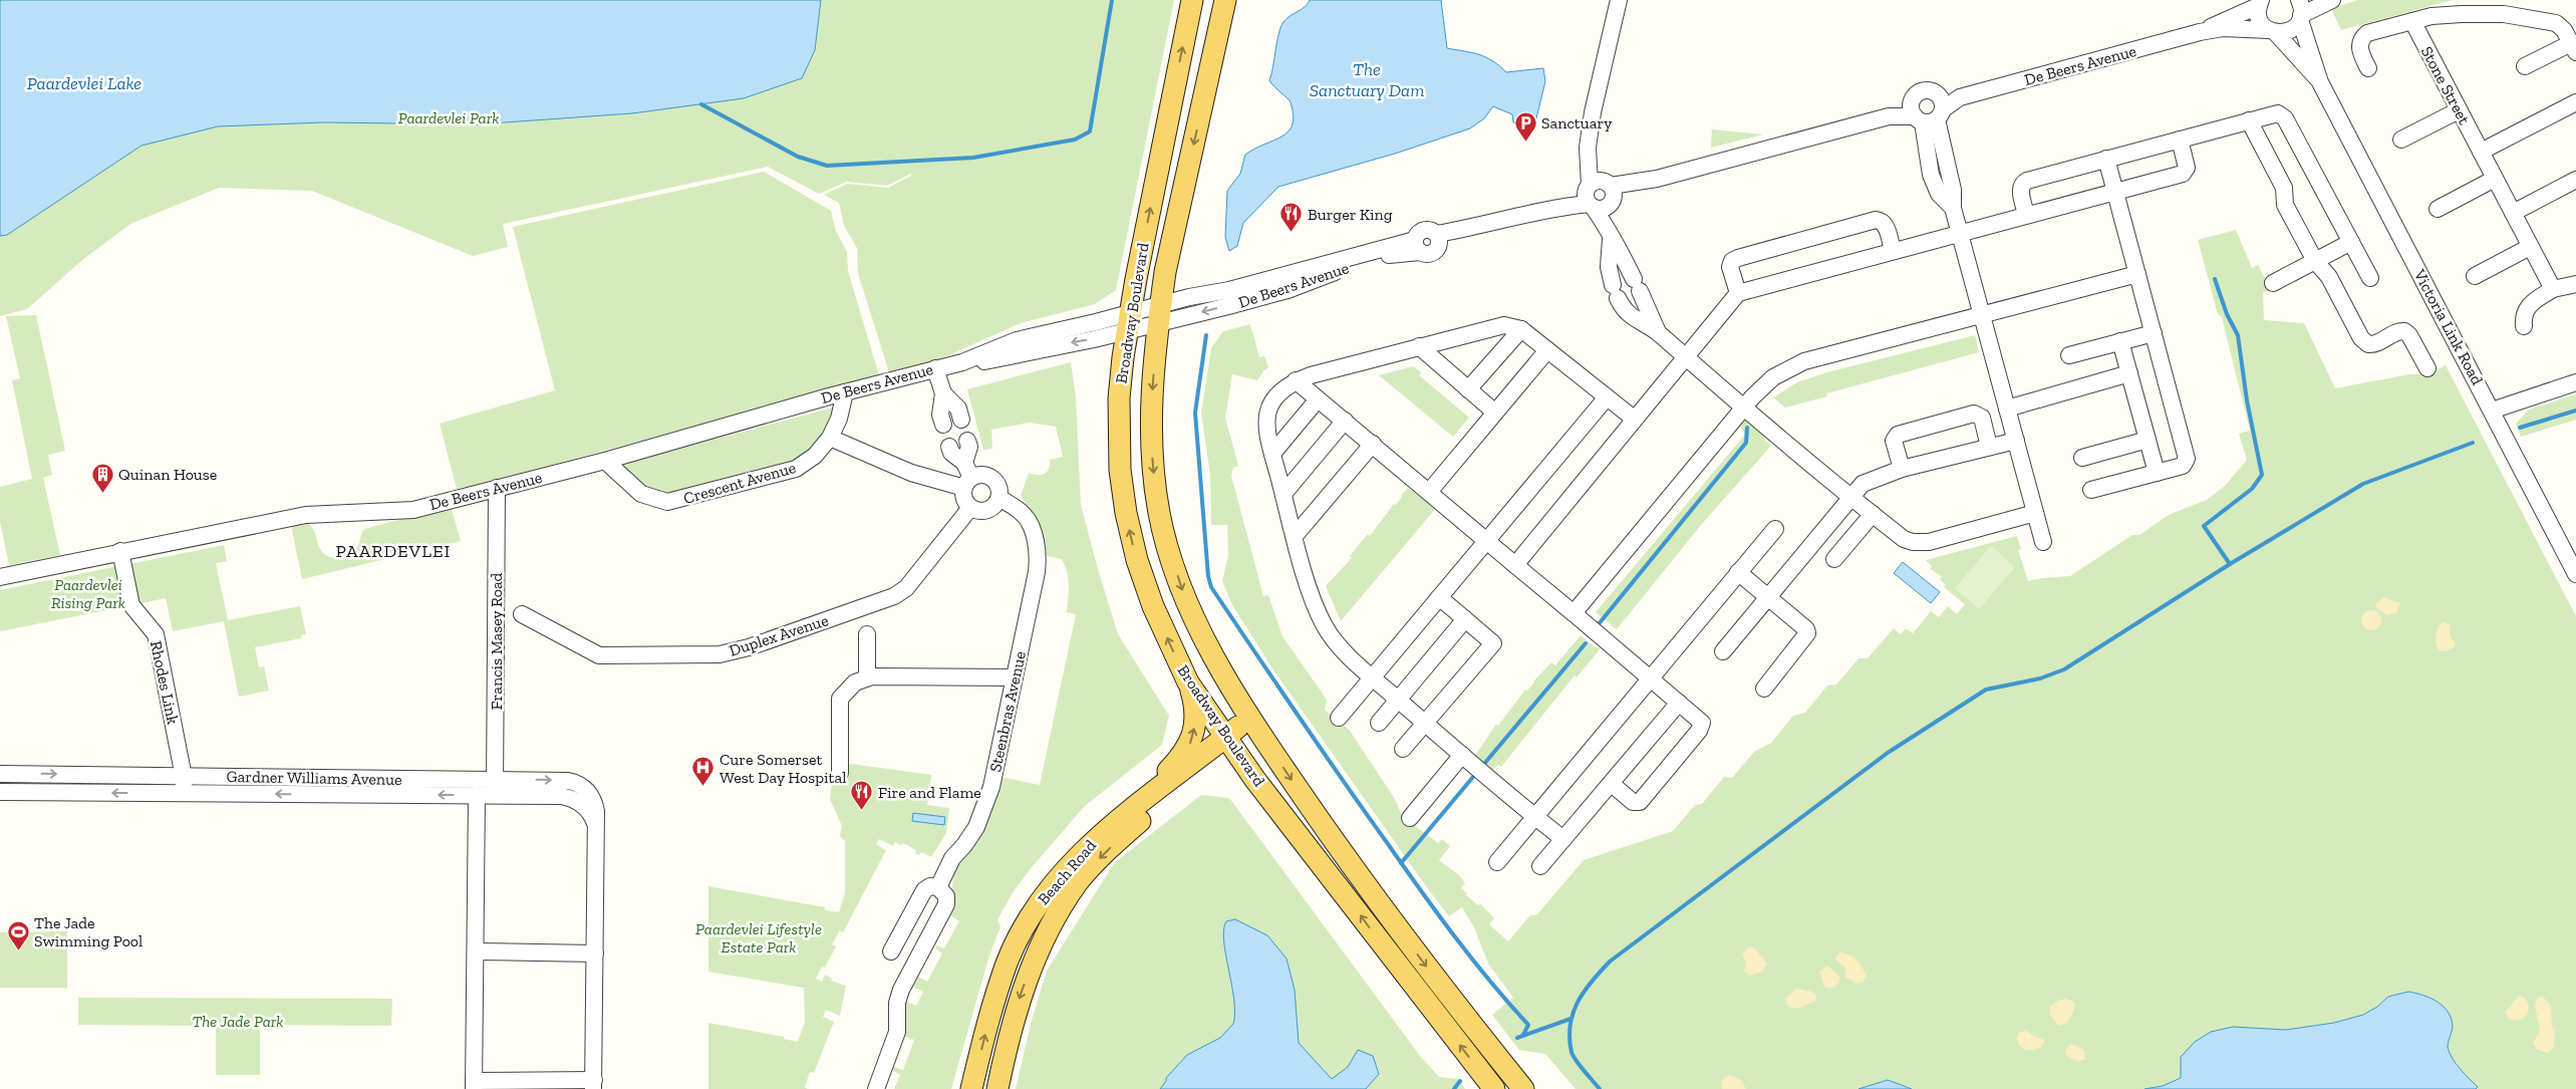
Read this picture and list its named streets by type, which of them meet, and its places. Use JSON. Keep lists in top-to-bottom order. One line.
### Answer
{"streets":{"main road":["Broadway Boulevard","Beach Road"],"street":["De Beers Avenue","Stone Street","Victoria Link Road","Crescent Avenue","Duplex Avenue","Francis Masey Road","Rhodes Link","Steenbras Avenue","Gardner Williams Avenue"]},"crossings":[["De Beers Avenue","Broadway Boulevard"],["De Beers Avenue","Victoria Link Road"],["De Beers Avenue","Crescent Avenue"],["De Beers Avenue","Francis Masey Road"],["De Beers Avenue","Rhodes Link"],["Broadway Boulevard","Beach Road"],["Duplex Avenue","Steenbras Avenue"],["Francis Masey Road","Gardner Williams Avenue"],["Rhodes Link","Gardner Williams Avenue"]],"districts":["PAARDEVLEI"],"water":["The Sanctuary Dam","Paardevlei Lake"],"parks":["Paardevlei Park","Paardevlei Rising Park","Paardevlei Lifestyle Estate Park","The Jade Park"],"places":{"parking":["Sanctuary"],"restaurant":["Burger King","Fire and Flame"],"building":["Quinan House"],"hospital":["Cure Somerset West Day Hospital"],"sports":["The Jade Swimming Pool"]}}
